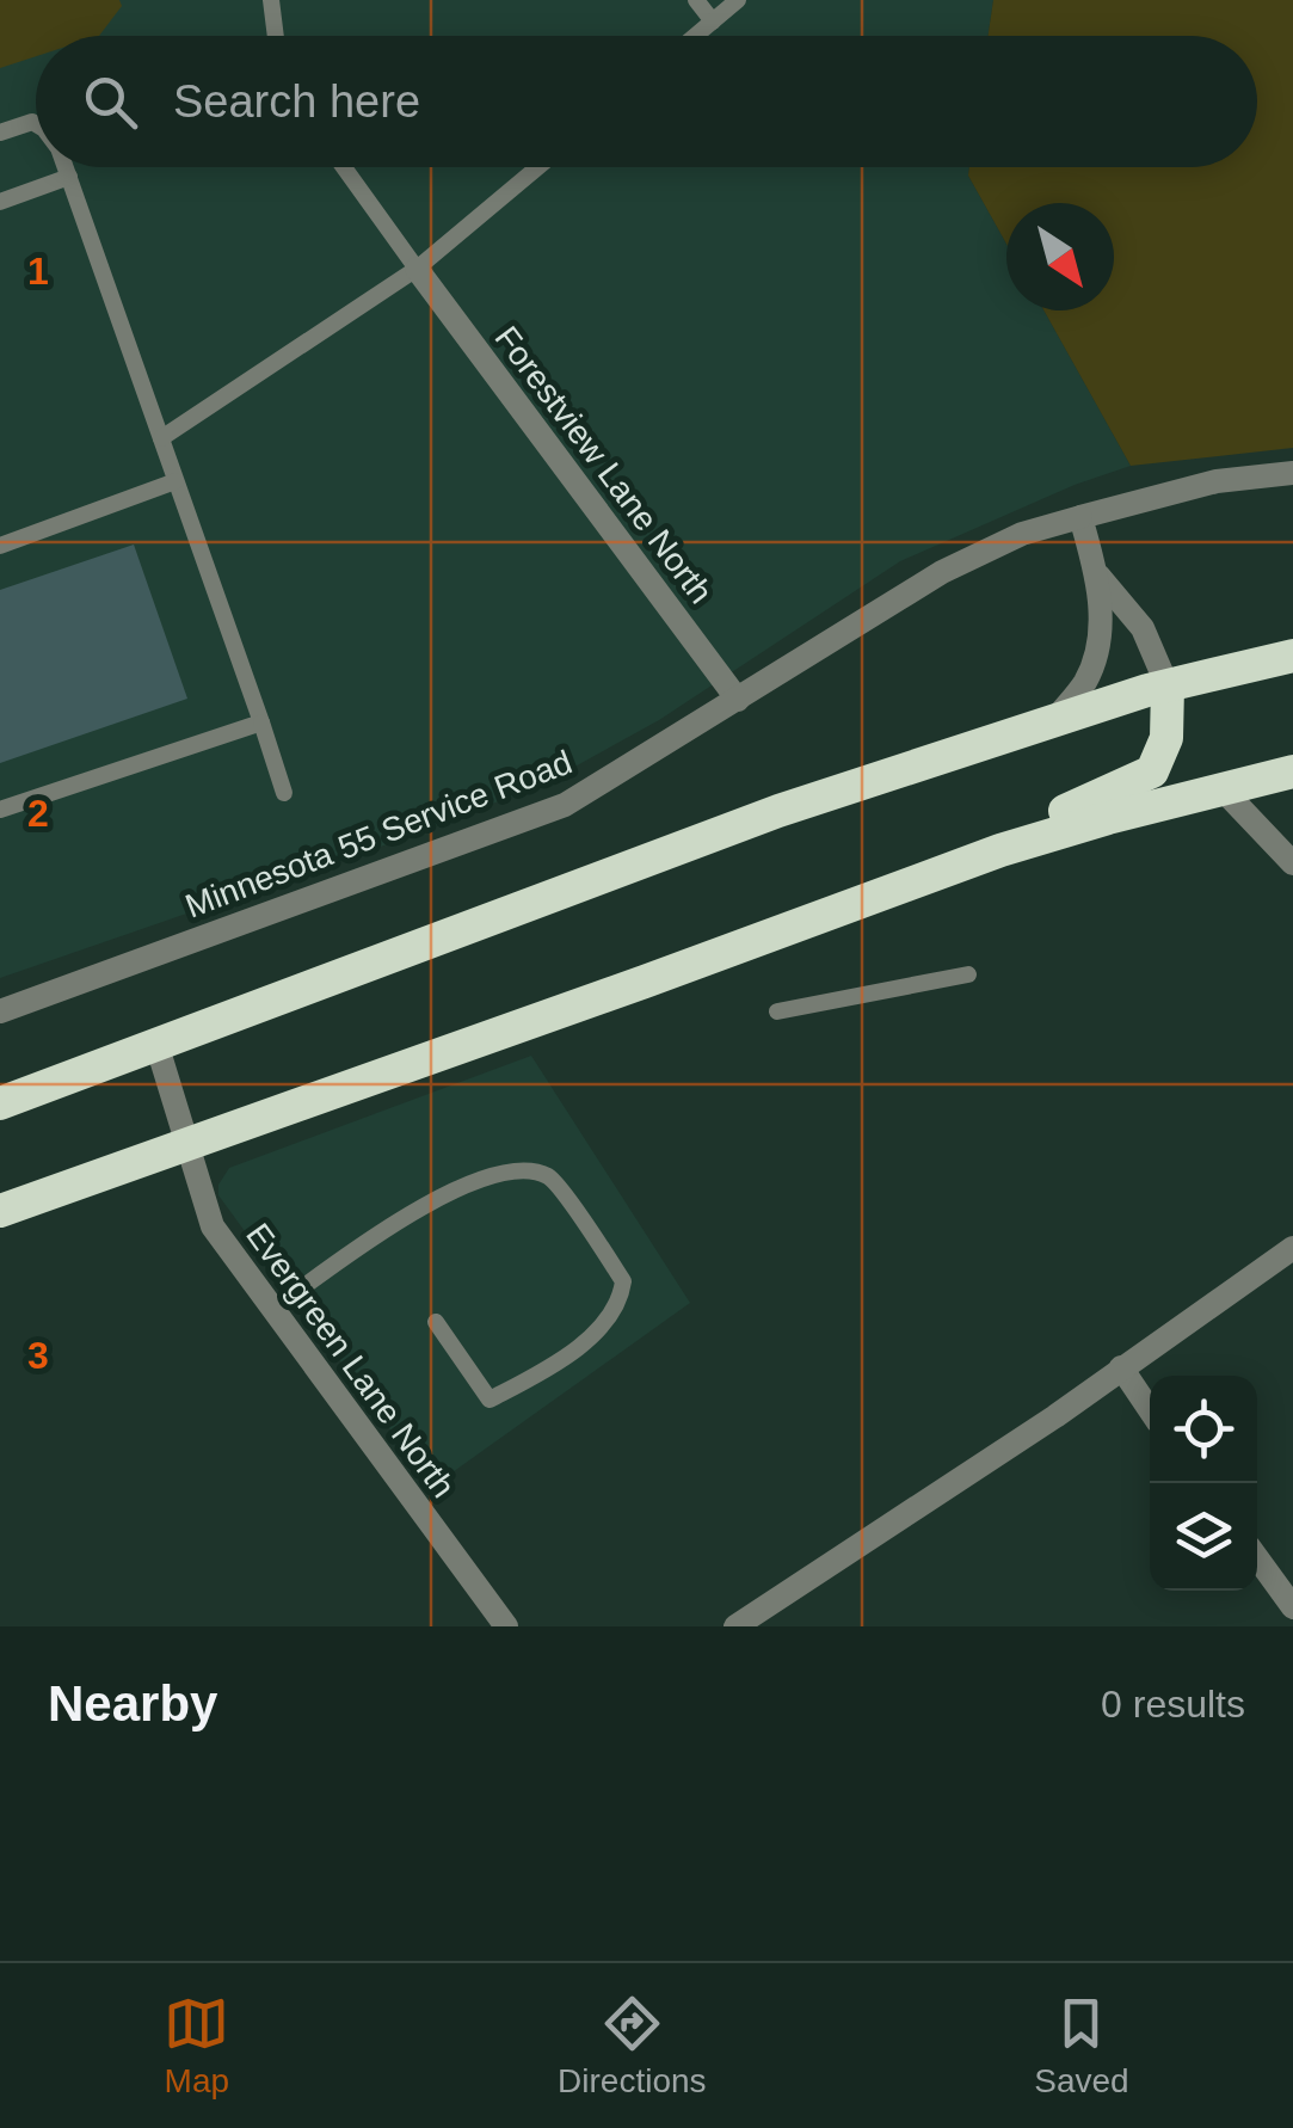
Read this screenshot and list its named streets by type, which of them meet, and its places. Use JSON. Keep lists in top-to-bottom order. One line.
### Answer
{"streets":{"street":["Forestview Lane North","Minnesota 55 Service Road","Evergreen Lane North"]},"crossings":[["Forestview Lane North","Minnesota 55 Service Road"]],"north":"bottom right","page":{"search":"Search here","heading":["Nearby","0 results"],"nav":["Map","Directions","Saved"]},"grid":{"rows":["1","2","3"]}}
